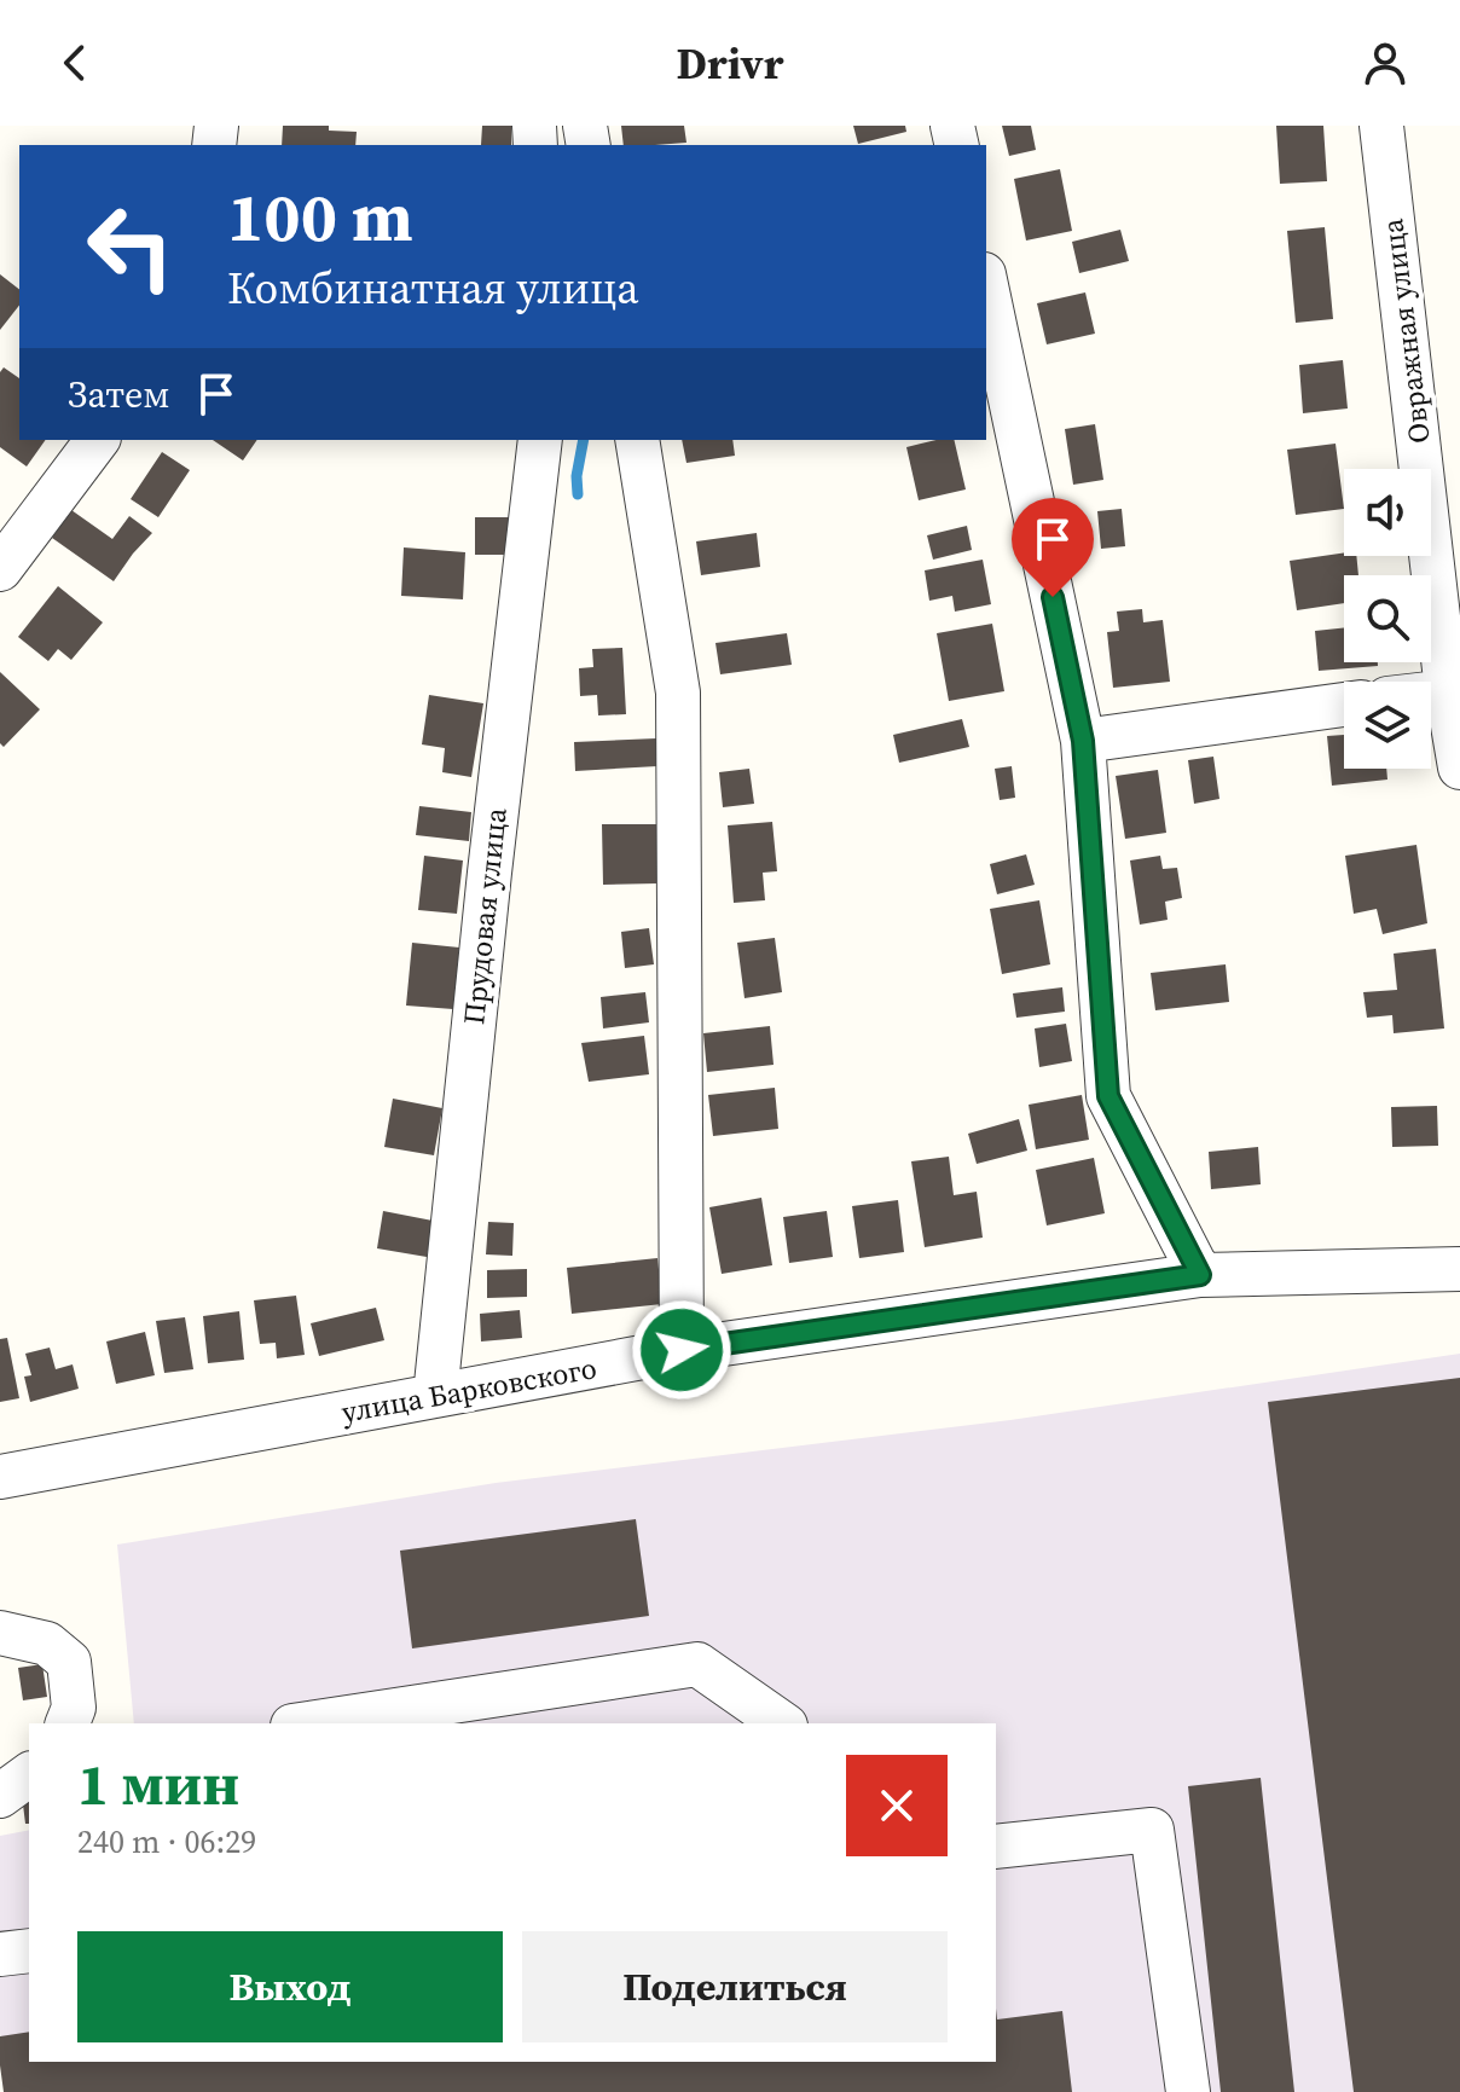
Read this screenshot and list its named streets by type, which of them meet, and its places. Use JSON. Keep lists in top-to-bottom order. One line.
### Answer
{"streets":{"street":["Овражная улица","Прудовая улица","улица Барковского"]},"crossings":[["Прудовая улица","улица Барковского"]],"page":{"header":"Drivr","turn":["100 m","Комбинатная улица"],"then":"Затем","heading":["1 мин","240 m · 06:29"],"buttons":["Выход","Поделиться"]}}
